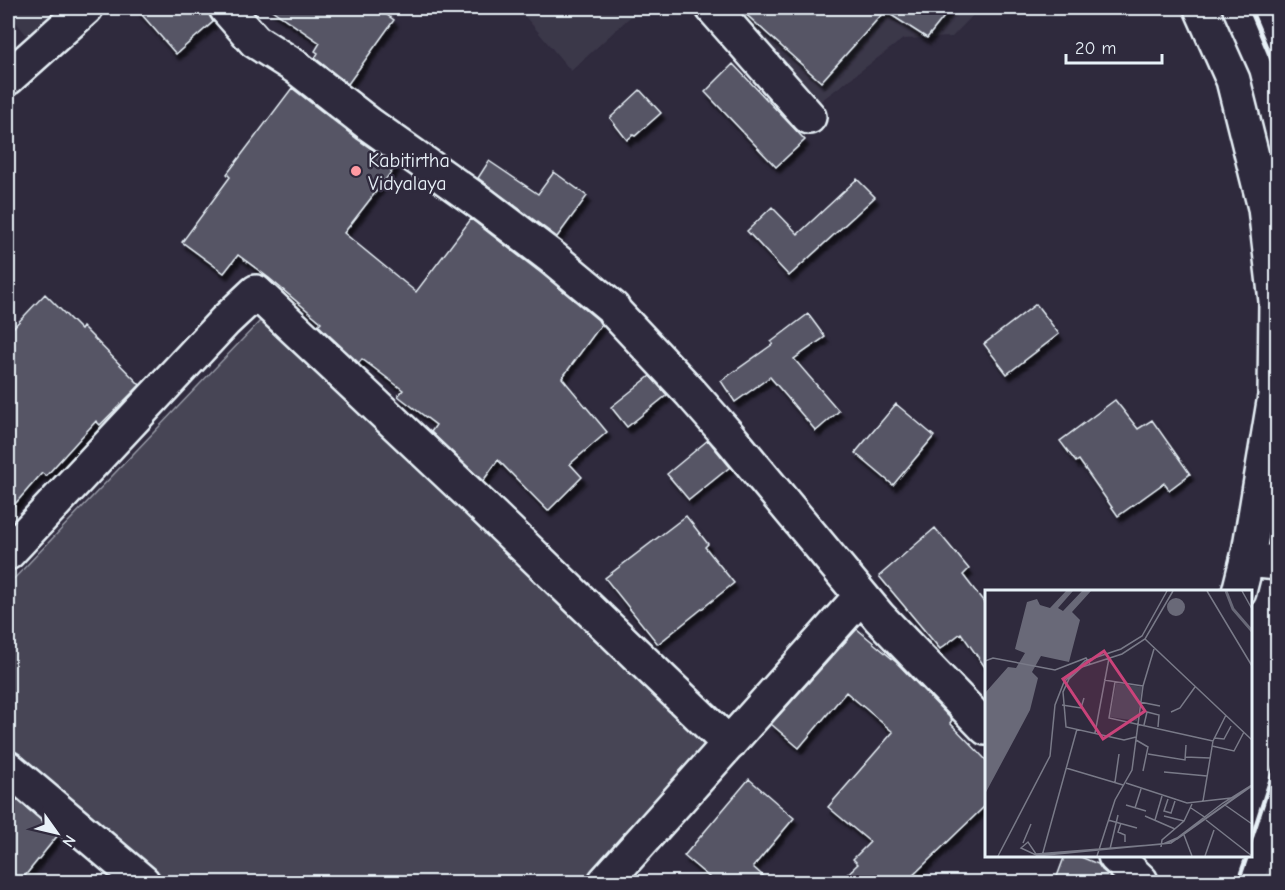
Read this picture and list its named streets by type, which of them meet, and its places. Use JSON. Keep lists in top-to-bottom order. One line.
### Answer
{"places":["Kabitirtha Vidyalaya"],"scale_bar":"20 m","north":"bottom right"}
